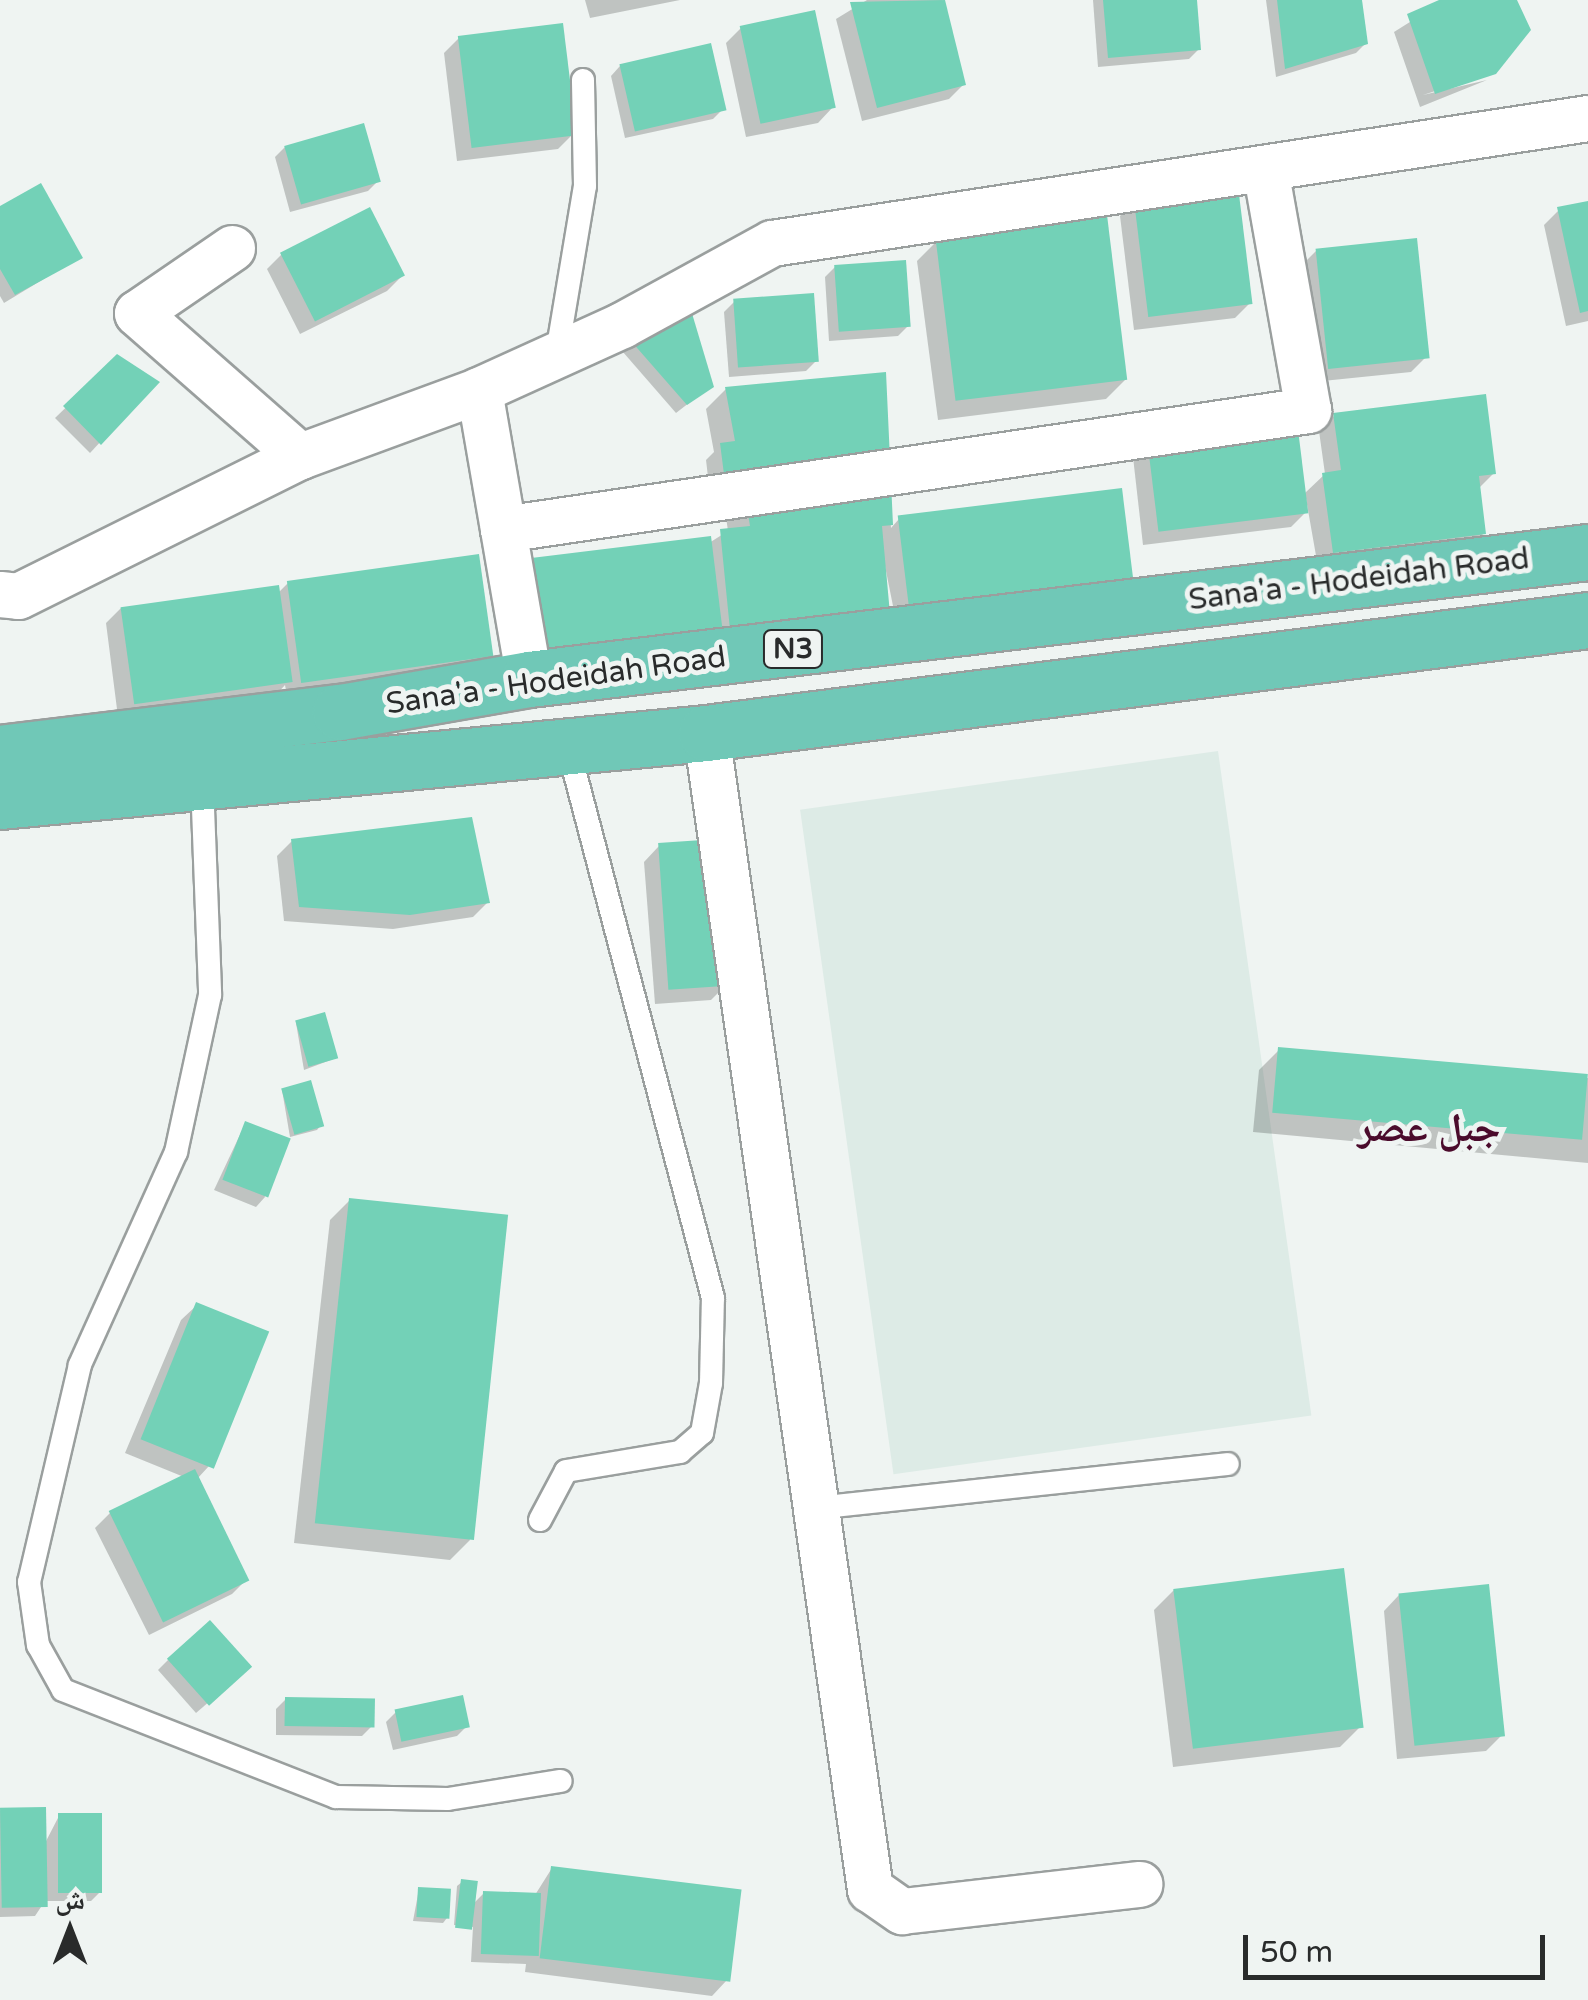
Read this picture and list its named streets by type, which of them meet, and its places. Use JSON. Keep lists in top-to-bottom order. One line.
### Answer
{"streets":{"main road":["Sana'a - Hodeidah Road","N3"]},"districts":["جبل عصر"],"scale_bar":"50 m","north":"top"}
